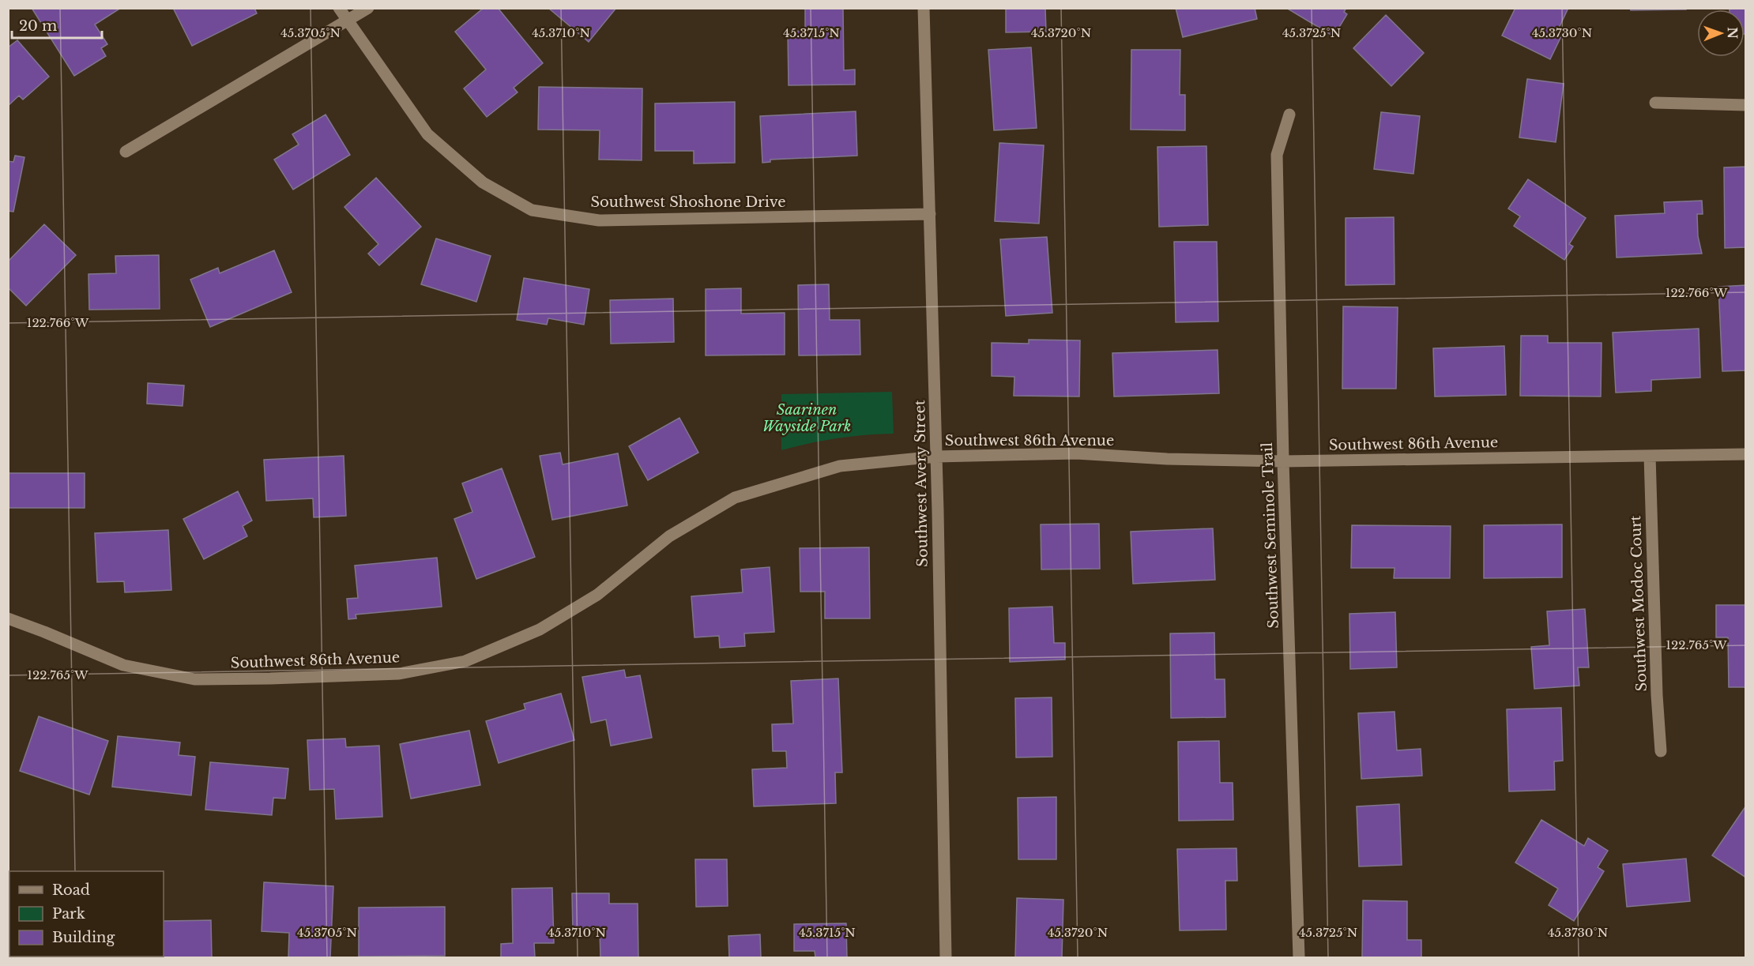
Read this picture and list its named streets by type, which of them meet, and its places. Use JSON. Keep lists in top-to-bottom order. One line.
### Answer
{"streets":{"street":["Southwest Shoshone Drive","Southwest 86th Avenue","Southwest Avery Street","Southwest Seminole Trail","Southwest Modoc Court"]},"crossings":[["Southwest Shoshone Drive","Southwest Avery Street"],["Southwest 86th Avenue","Southwest Avery Street"],["Southwest 86th Avenue","Southwest Seminole Trail"],["Southwest 86th Avenue","Southwest Modoc Court"]],"parks":["Saarinen Wayside Park"],"legend":["Road","Park","Building"],"scale_bar":"20 m","north":"right","coordinates":["45.3705°N","45.3710°N","45.3715°N","45.3720°N","45.3725°N","45.3730°N","122.766°W","122.765°W"]}
